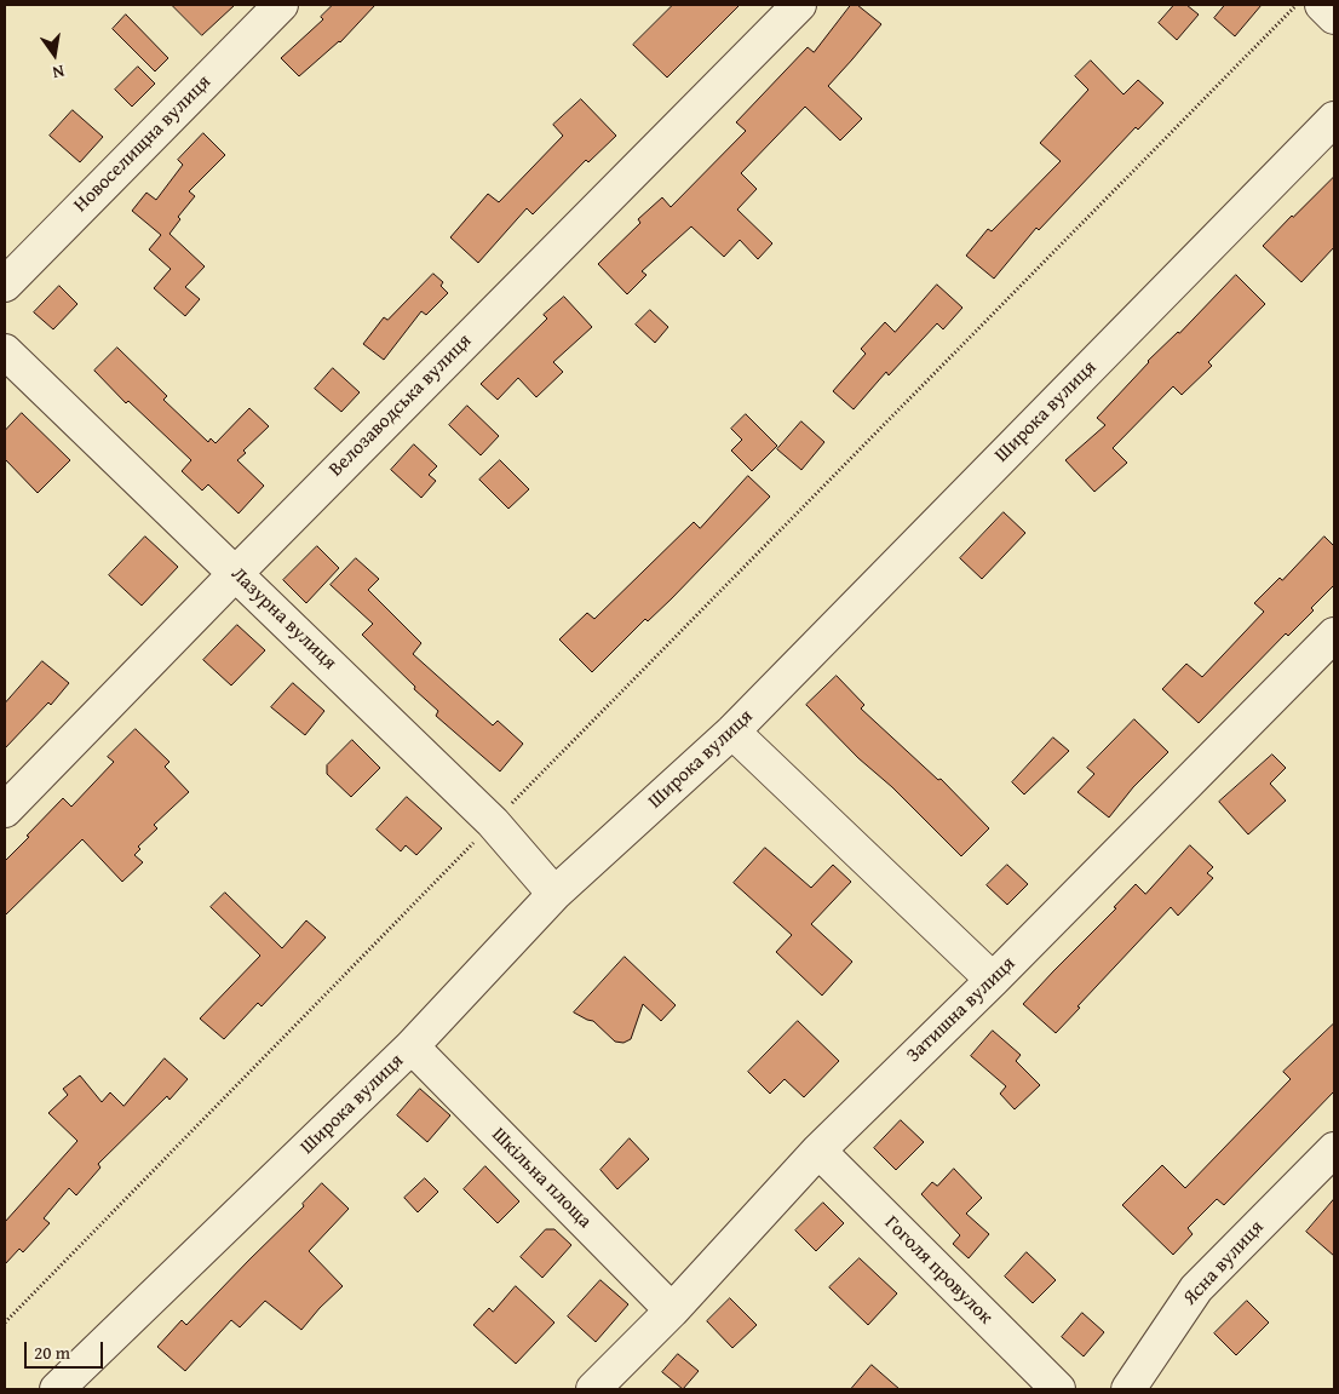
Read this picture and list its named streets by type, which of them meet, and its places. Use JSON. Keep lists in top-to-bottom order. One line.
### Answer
{"streets":{"street":["Новоселищна вулиця","Велозаводська вулиця","Широка вулиця","Лазурна вулиця","Затишна вулиця","Шкільна площа","Ясна вулиця","Гоголя провулок"]},"crossings":[["Велозаводська вулиця","Лазурна вулиця"],["Широка вулиця","Лазурна вулиця"],["Широка вулиця","Шкільна площа"],["Затишна вулиця","Шкільна площа"],["Затишна вулиця","Гоголя провулок"]],"scale_bar":"20 m","north":"bottom"}
